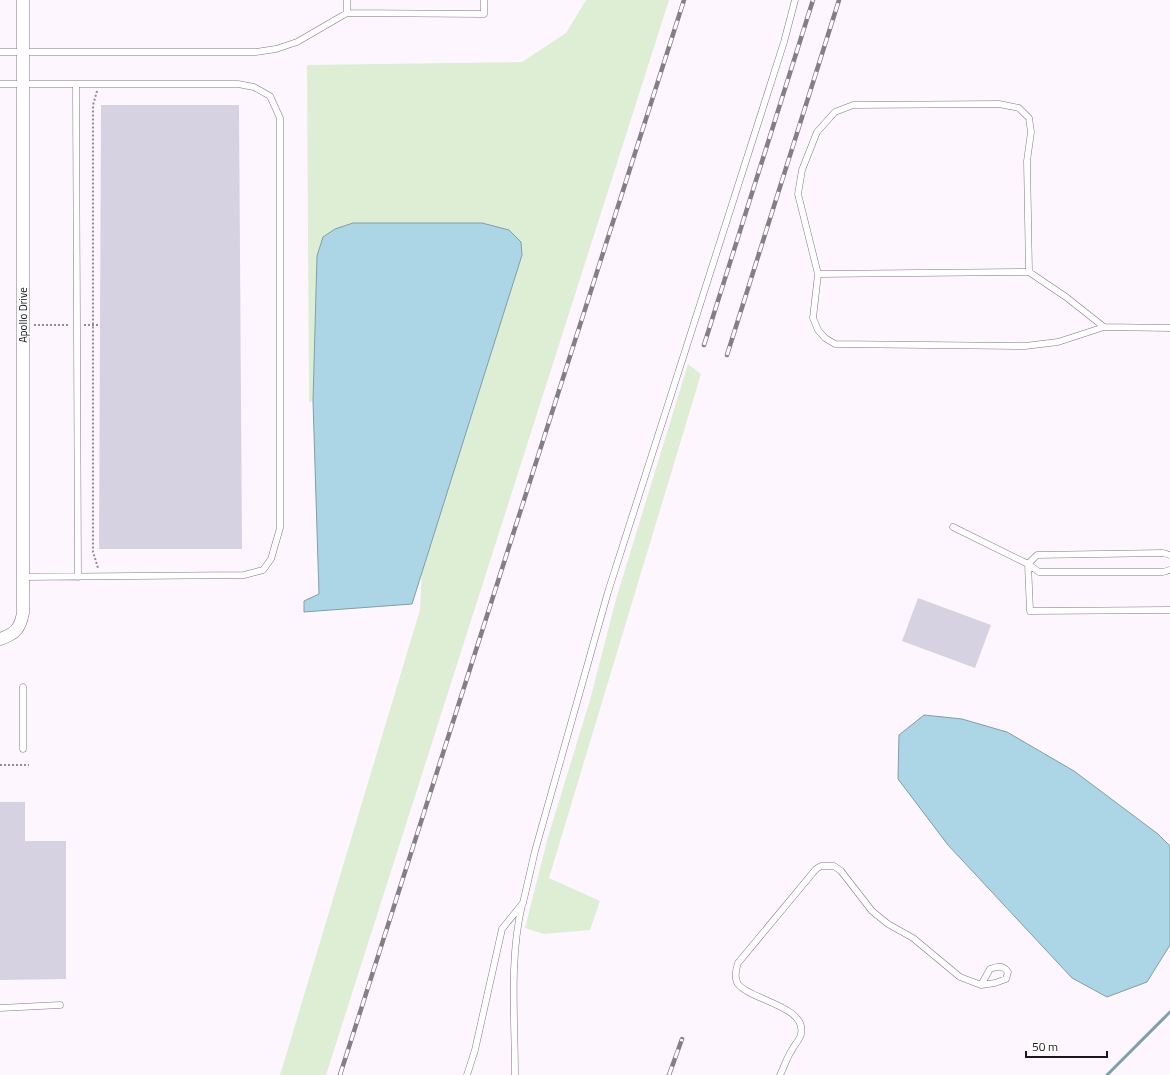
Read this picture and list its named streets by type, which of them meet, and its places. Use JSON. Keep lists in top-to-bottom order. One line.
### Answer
{"streets":{"street":["Apollo Drive"]},"scale_bar":"50 m"}
